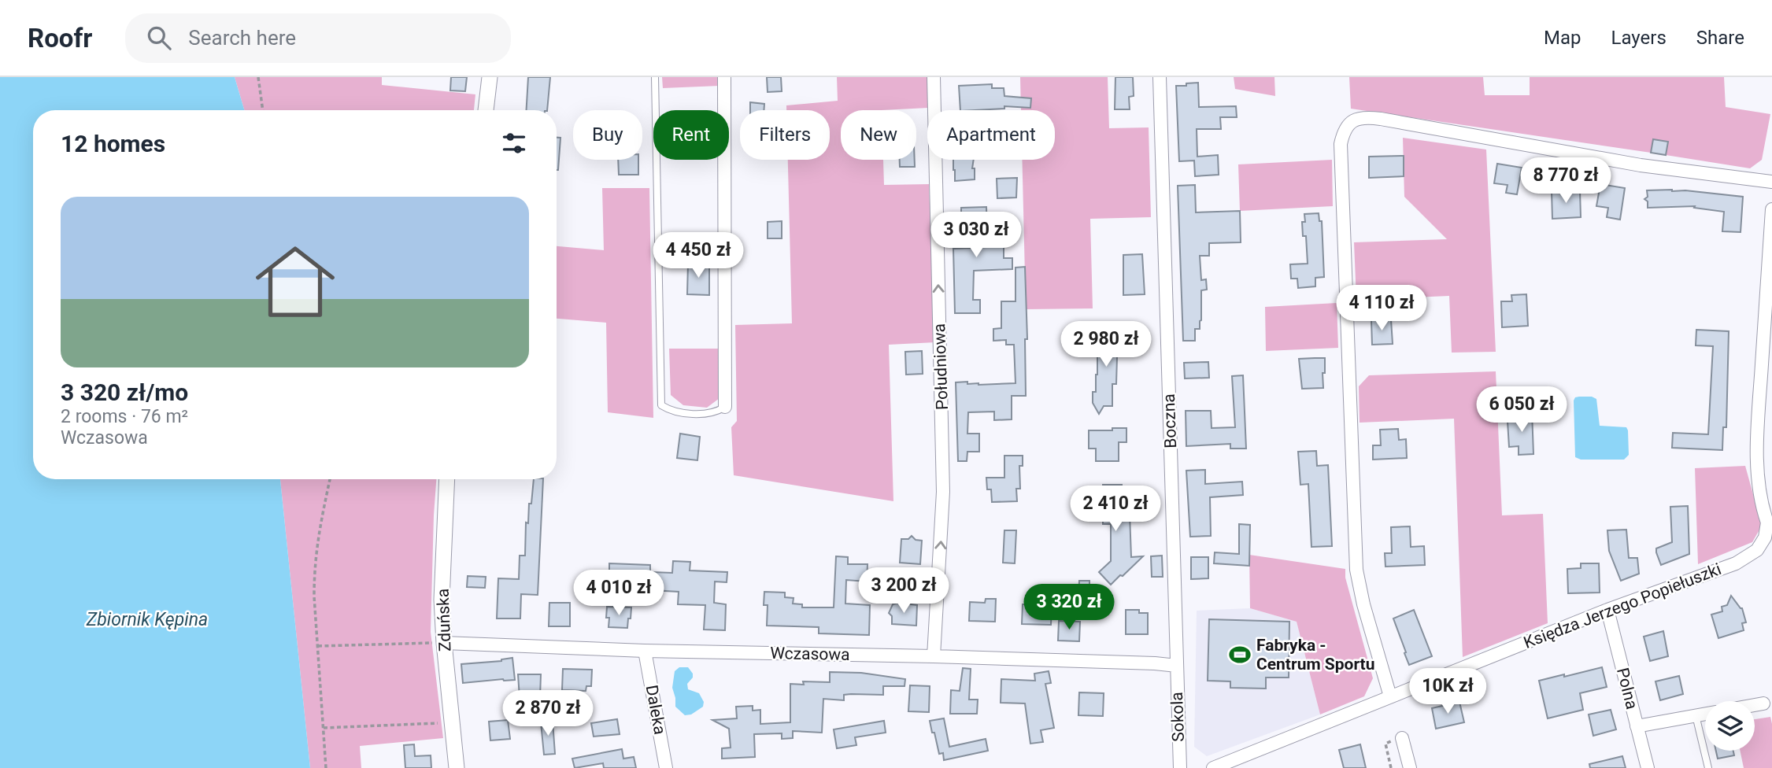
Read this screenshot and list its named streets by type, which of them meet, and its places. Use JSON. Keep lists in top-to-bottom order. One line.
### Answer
{"streets":{"street":["Południowa","Boczna","Księdza Jerzego Popiełuszki","Zduńska","Wczasowa","Polna","Daleka","Sokola"]},"crossings":[["Południowa","Wczasowa"],["Boczna","Wczasowa"],["Boczna","Sokola"],["Księdza Jerzego Popiełuszki","Polna"],["Zduńska","Wczasowa"],["Wczasowa","Daleka"],["Wczasowa","Sokola"]],"one_way":["Południowa"],"water":["Zbiornik Kępina"],"places":{"sports":["Fabryka - Centrum Sportu"]},"page":{"header":"Roofr","search":"Search here","nav":["Map","Layers","Share"],"chip":["Buy","Rent","Filters","New","Apartment"],"heading":"12 homes","price":["8 770 zł","3 030 zł","4 450 zł","4 110 zł","2 980 zł","6 050 zł","2 410 zł","3 200 zł","4 010 zł","3 320 zł","10K zł","2 870 zł"],"list":[{"name":"3 320 zł/mo","note":"2 rooms · 76 m² · Wczasowa"}]}}
